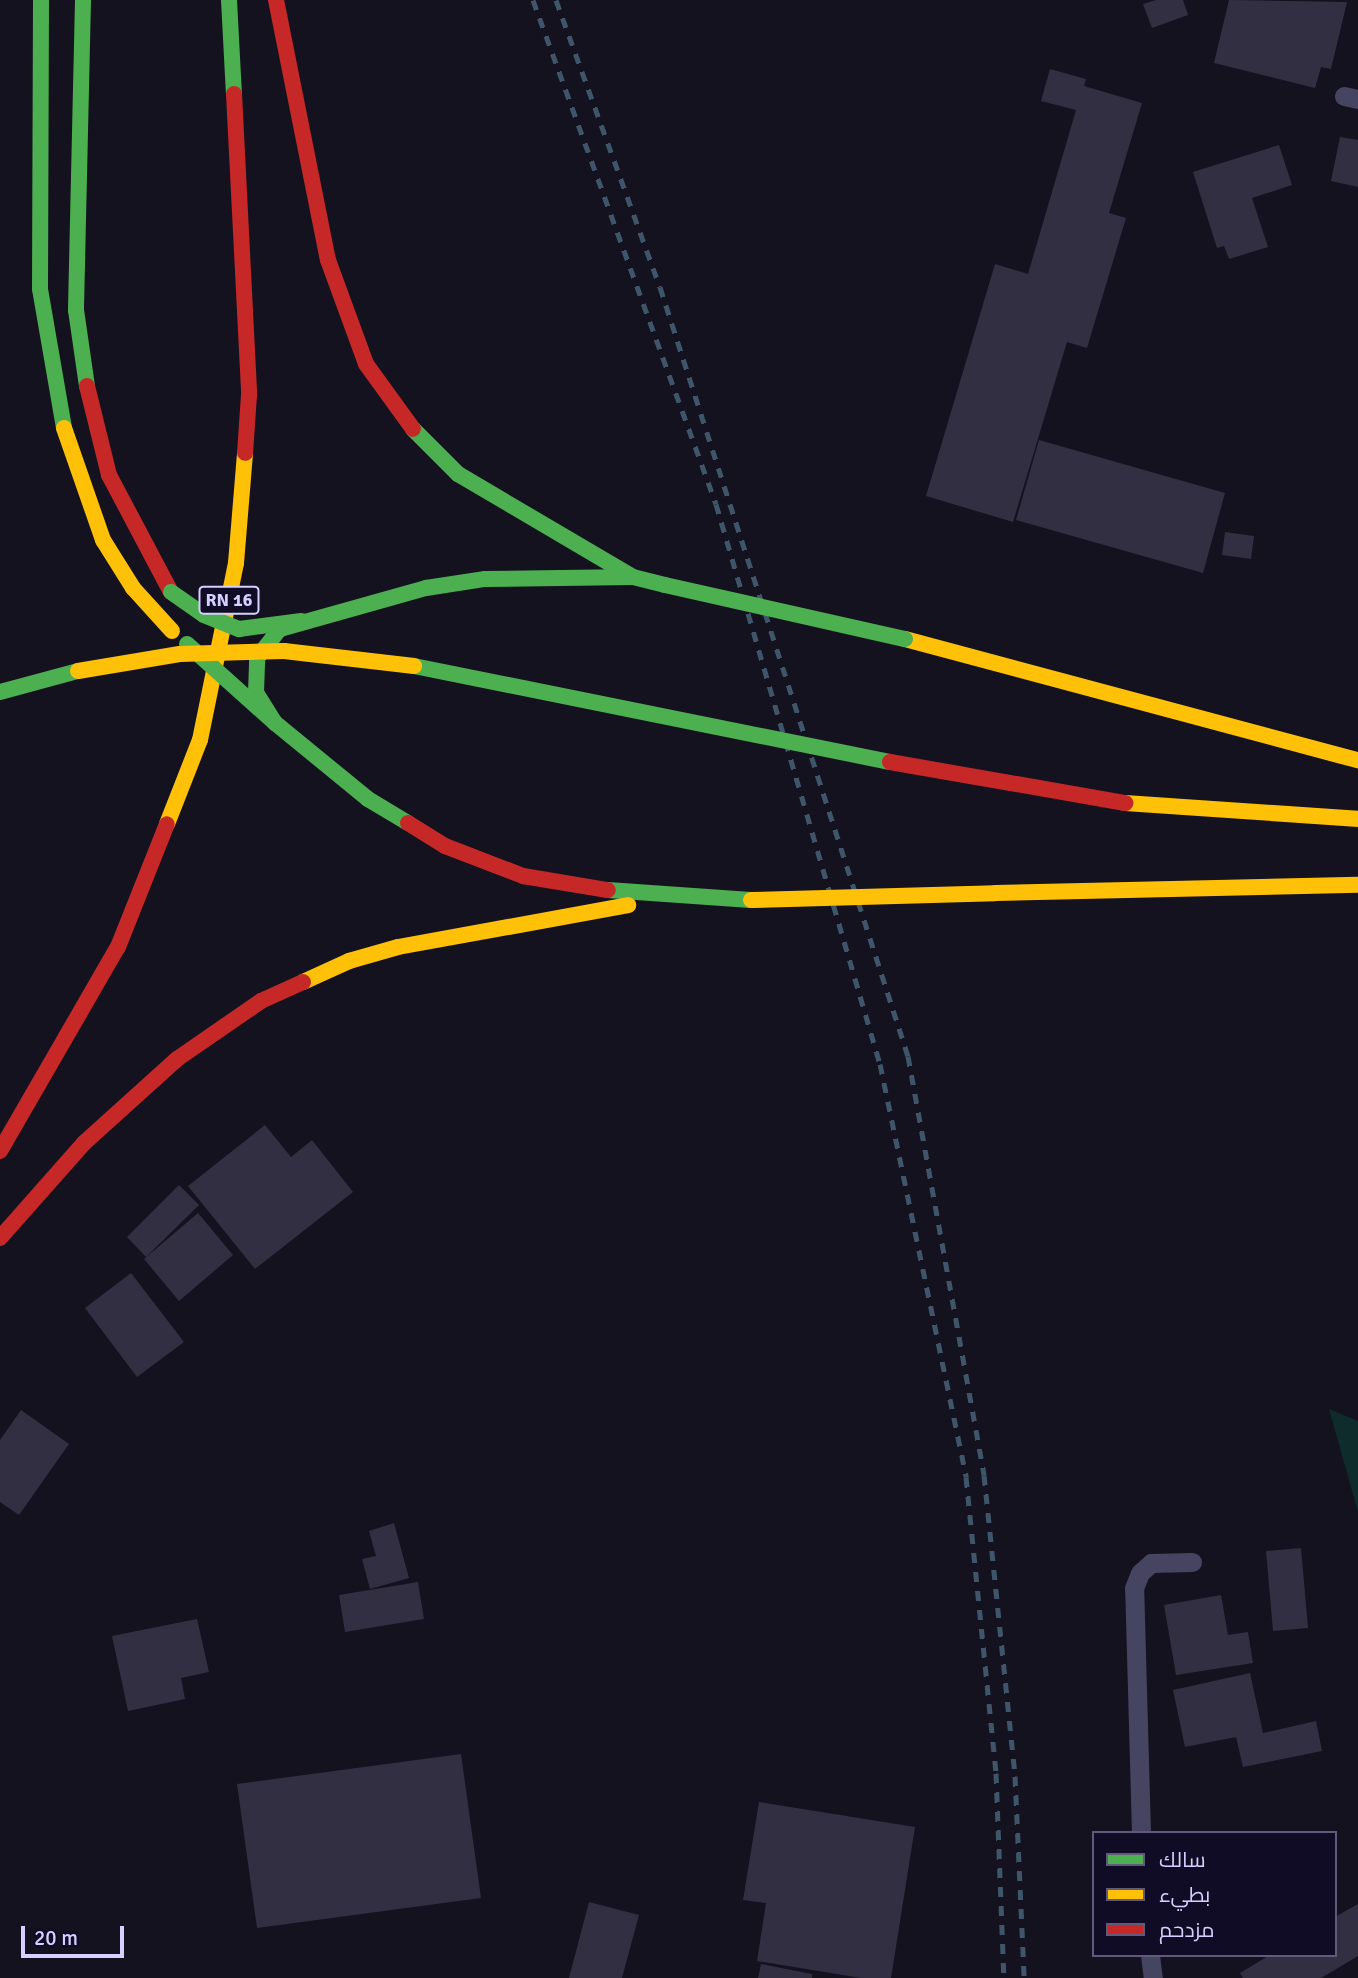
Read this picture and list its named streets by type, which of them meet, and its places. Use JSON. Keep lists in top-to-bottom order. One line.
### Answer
{"streets":{"highway":["RN 16"]},"legend":["سالك","بطيء","مزدحم"],"scale_bar":"20 m"}
